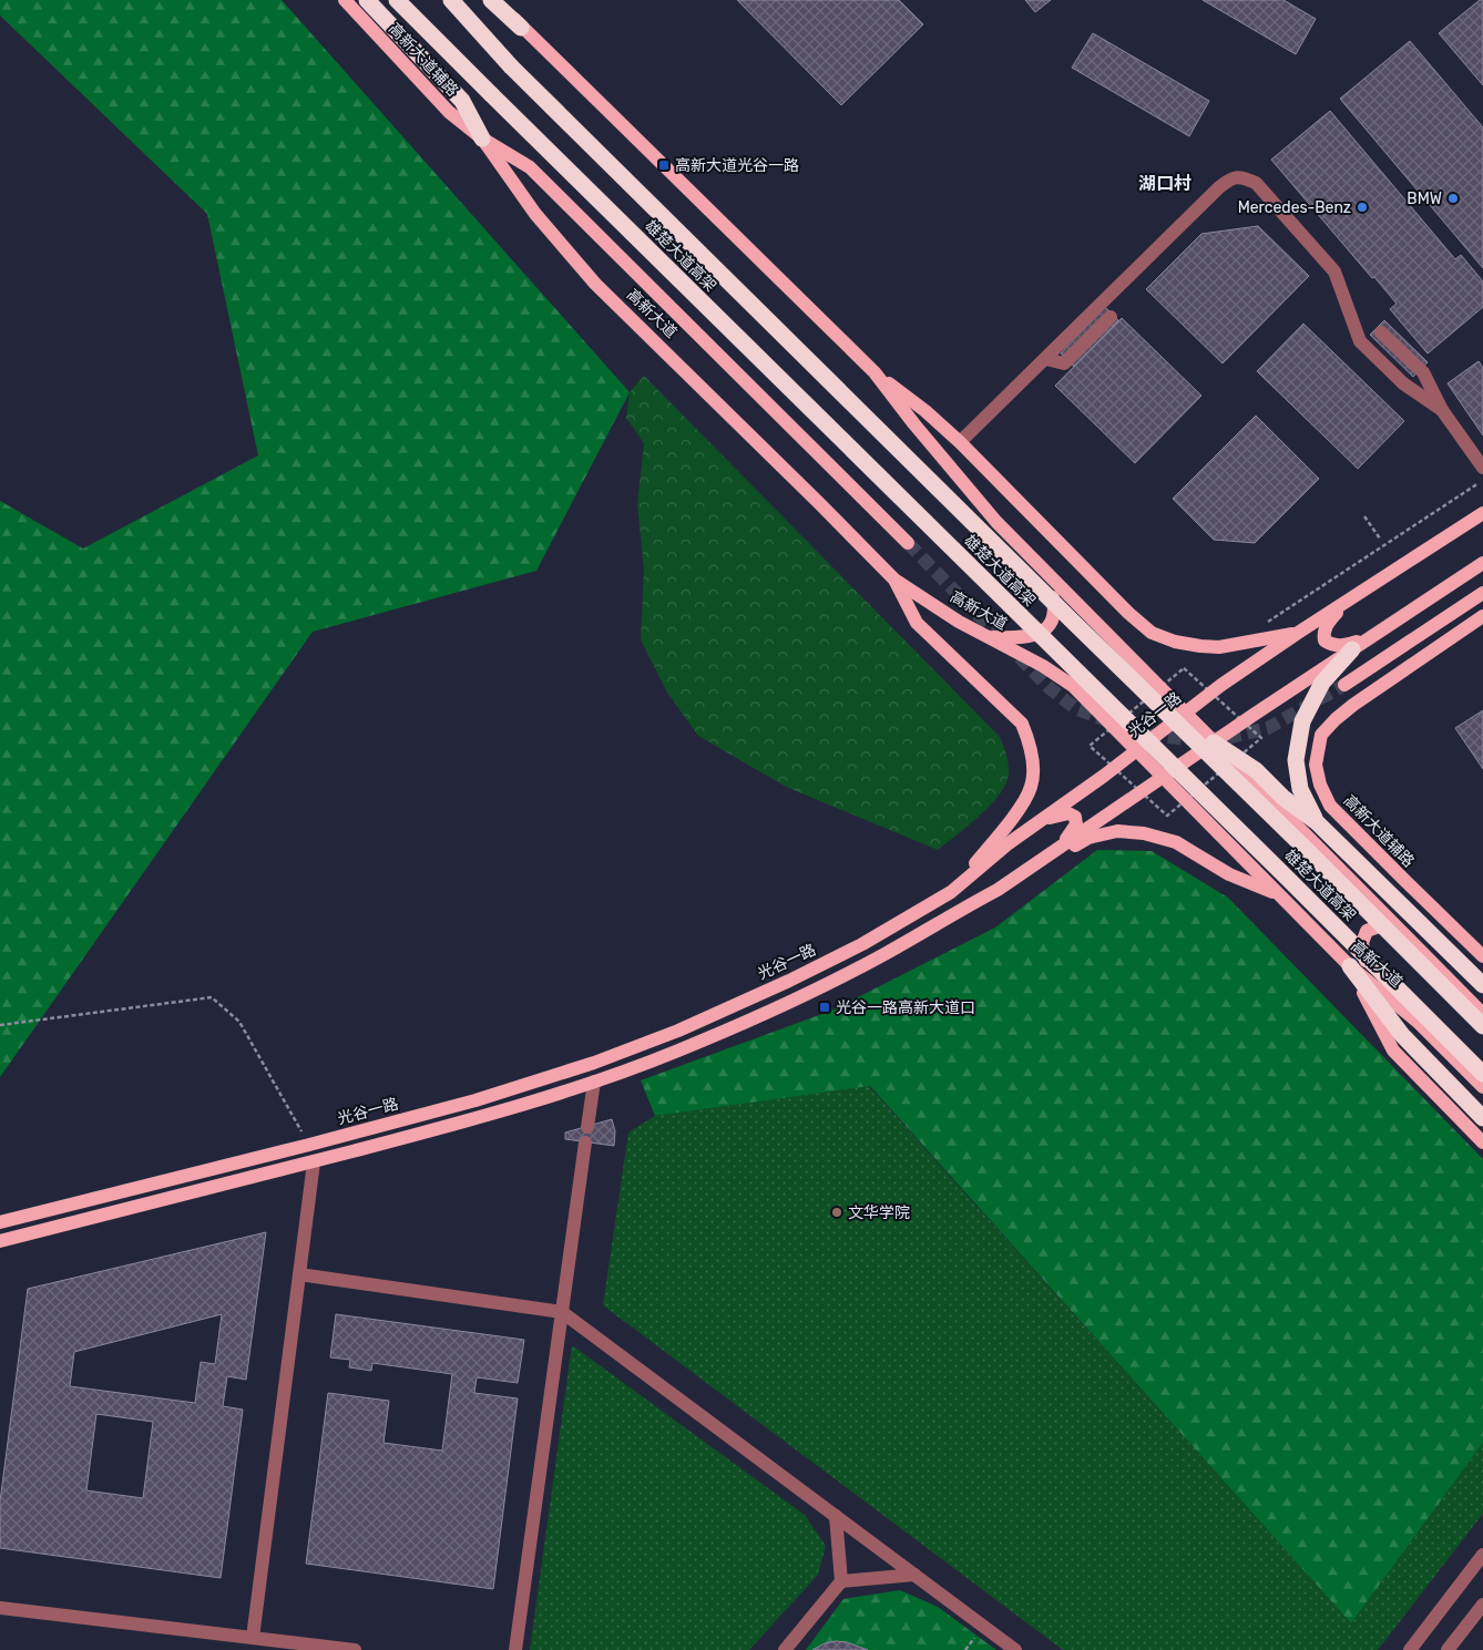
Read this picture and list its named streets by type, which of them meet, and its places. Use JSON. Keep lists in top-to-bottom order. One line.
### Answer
{"streets":{"highway":["雄楚大道高架"],"main road":["高新大道辅路","高新大道","光谷一路"]},"crossings":[["高新大道辅路","高新大道"],["高新大道","光谷一路"]],"districts":["湖口村"],"places":{"transit":["高新大道光谷一路","光谷一路高新大道口"],"other":["BMW","Mercedes-Benz","文华学院"]}}
